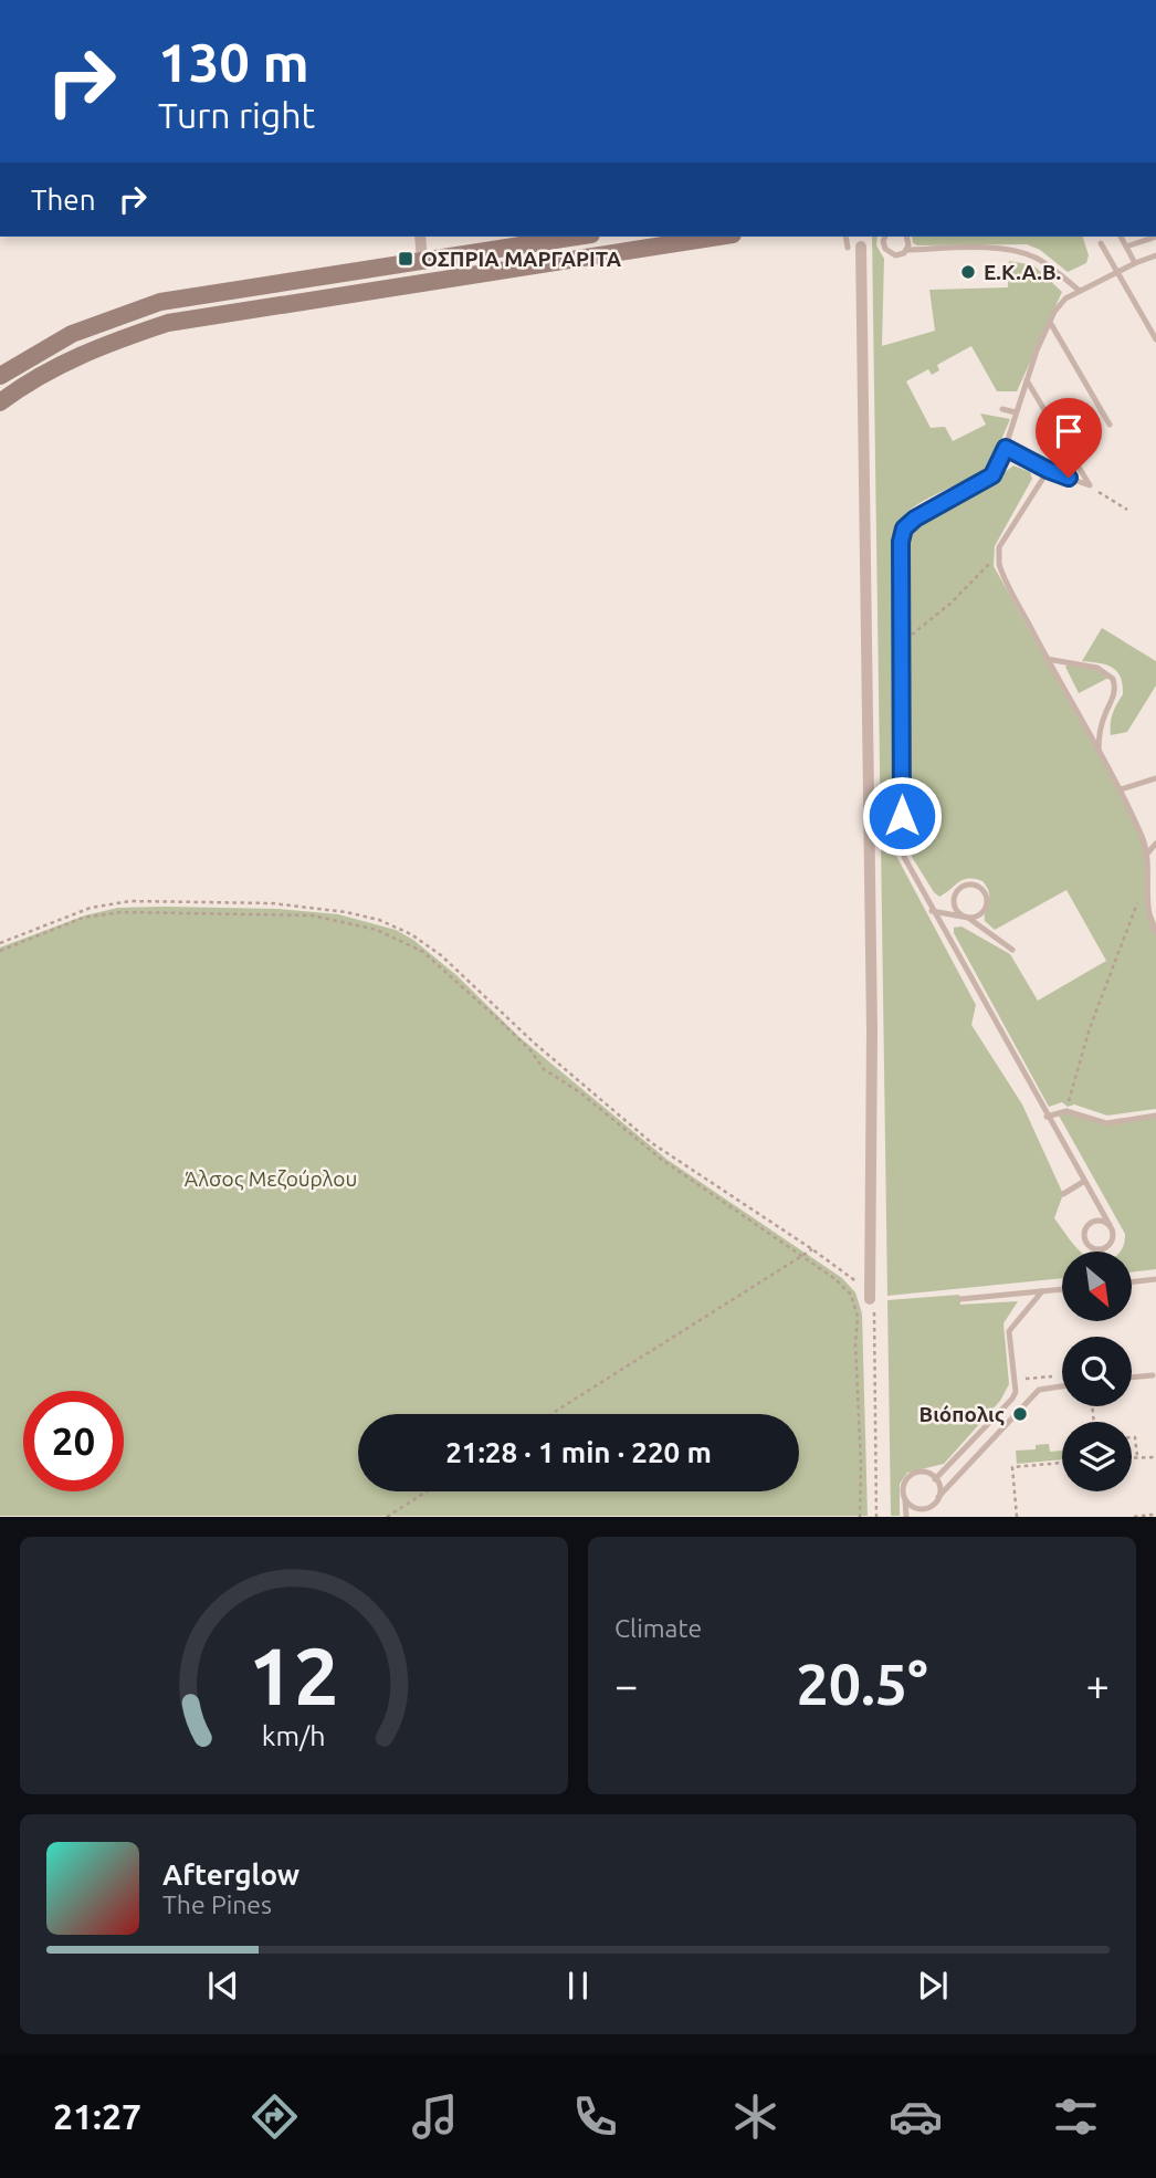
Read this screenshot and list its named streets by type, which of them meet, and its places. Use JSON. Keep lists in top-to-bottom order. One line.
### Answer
{"parks":["Άλσος Μεζούρλου"],"places":{"transit":["ΟΣΠΡΙΑ ΜΑΡΓΑΡΙΤΑ"],"other":["E.K.A.B.","Βιόπολις"]},"north":"bottom right","page":{"turn":["130 m","Turn right"],"then":"Then","limit":"20","trip":"21:28 · 1 min · 220 m","tile":"Climate","heat":["−","20.5°","+"],"song":["Afterglow","The Pines"],"tabs":"21:27","gauge":["12","km/h"]}}
